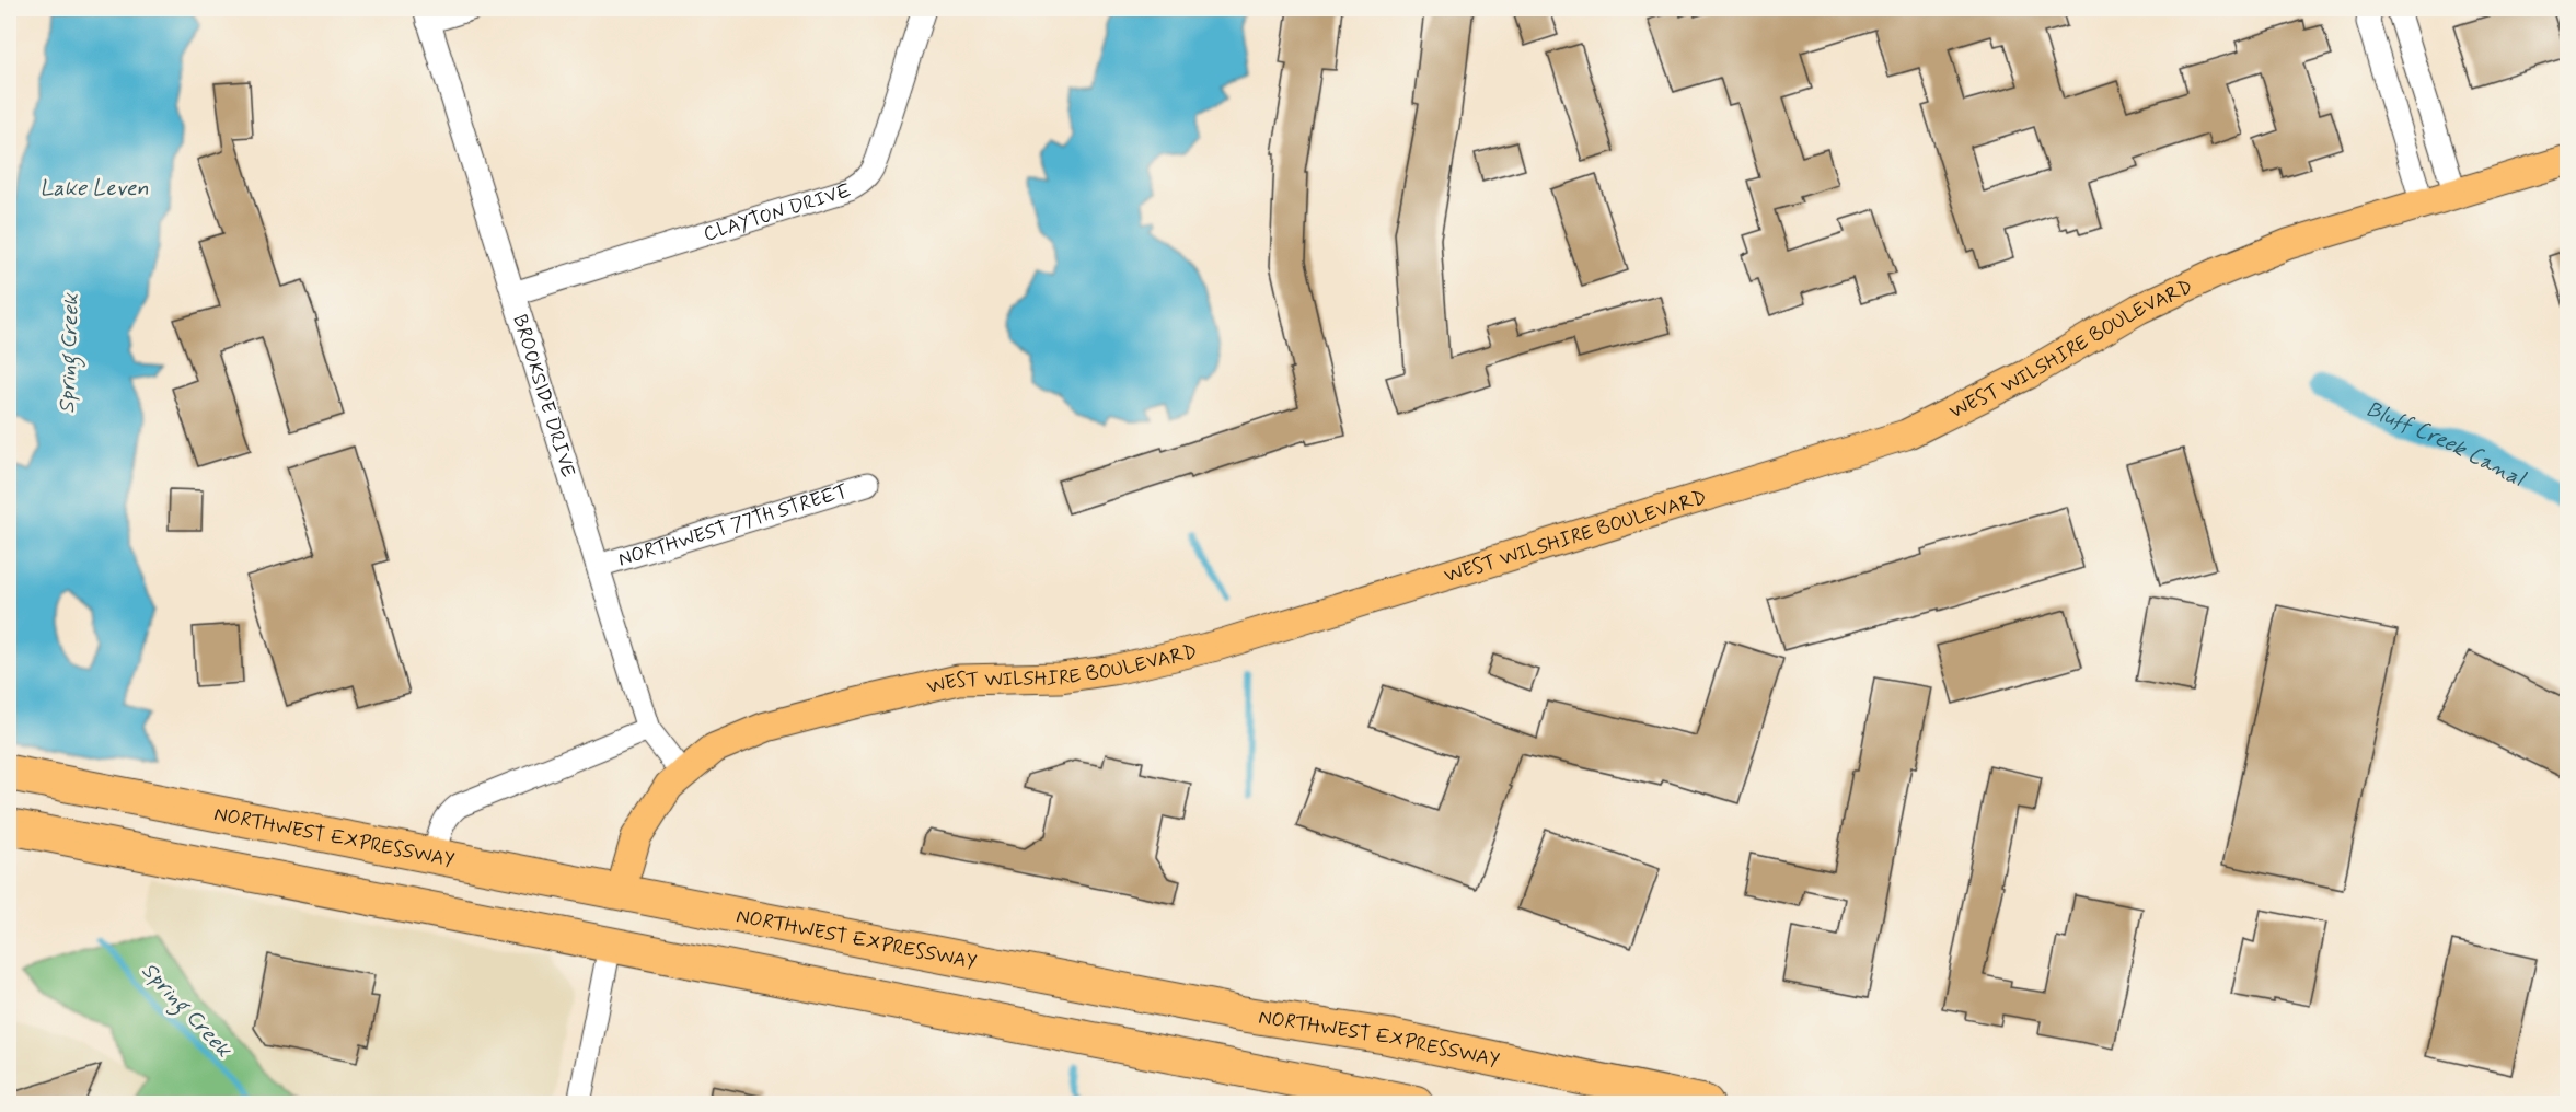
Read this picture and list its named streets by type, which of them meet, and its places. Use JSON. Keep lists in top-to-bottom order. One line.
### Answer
{"streets":{"highway":["NORTHWEST EXPRESSWAY"],"main road":["WEST WILSHIRE BOULEVARD"],"street":["CLAYTON DRIVE","BROOKSIDE DRIVE","NORTHWEST 77TH STREET"]},"crossings":[["CLAYTON DRIVE","BROOKSIDE DRIVE"],["WEST WILSHIRE BOULEVARD","BROOKSIDE DRIVE"],["WEST WILSHIRE BOULEVARD","NORTHWEST EXPRESSWAY"],["BROOKSIDE DRIVE","NORTHWEST 77TH STREET"]],"water":["Lake Leven","Spring Creek","Bluff Creek Canal"]}
